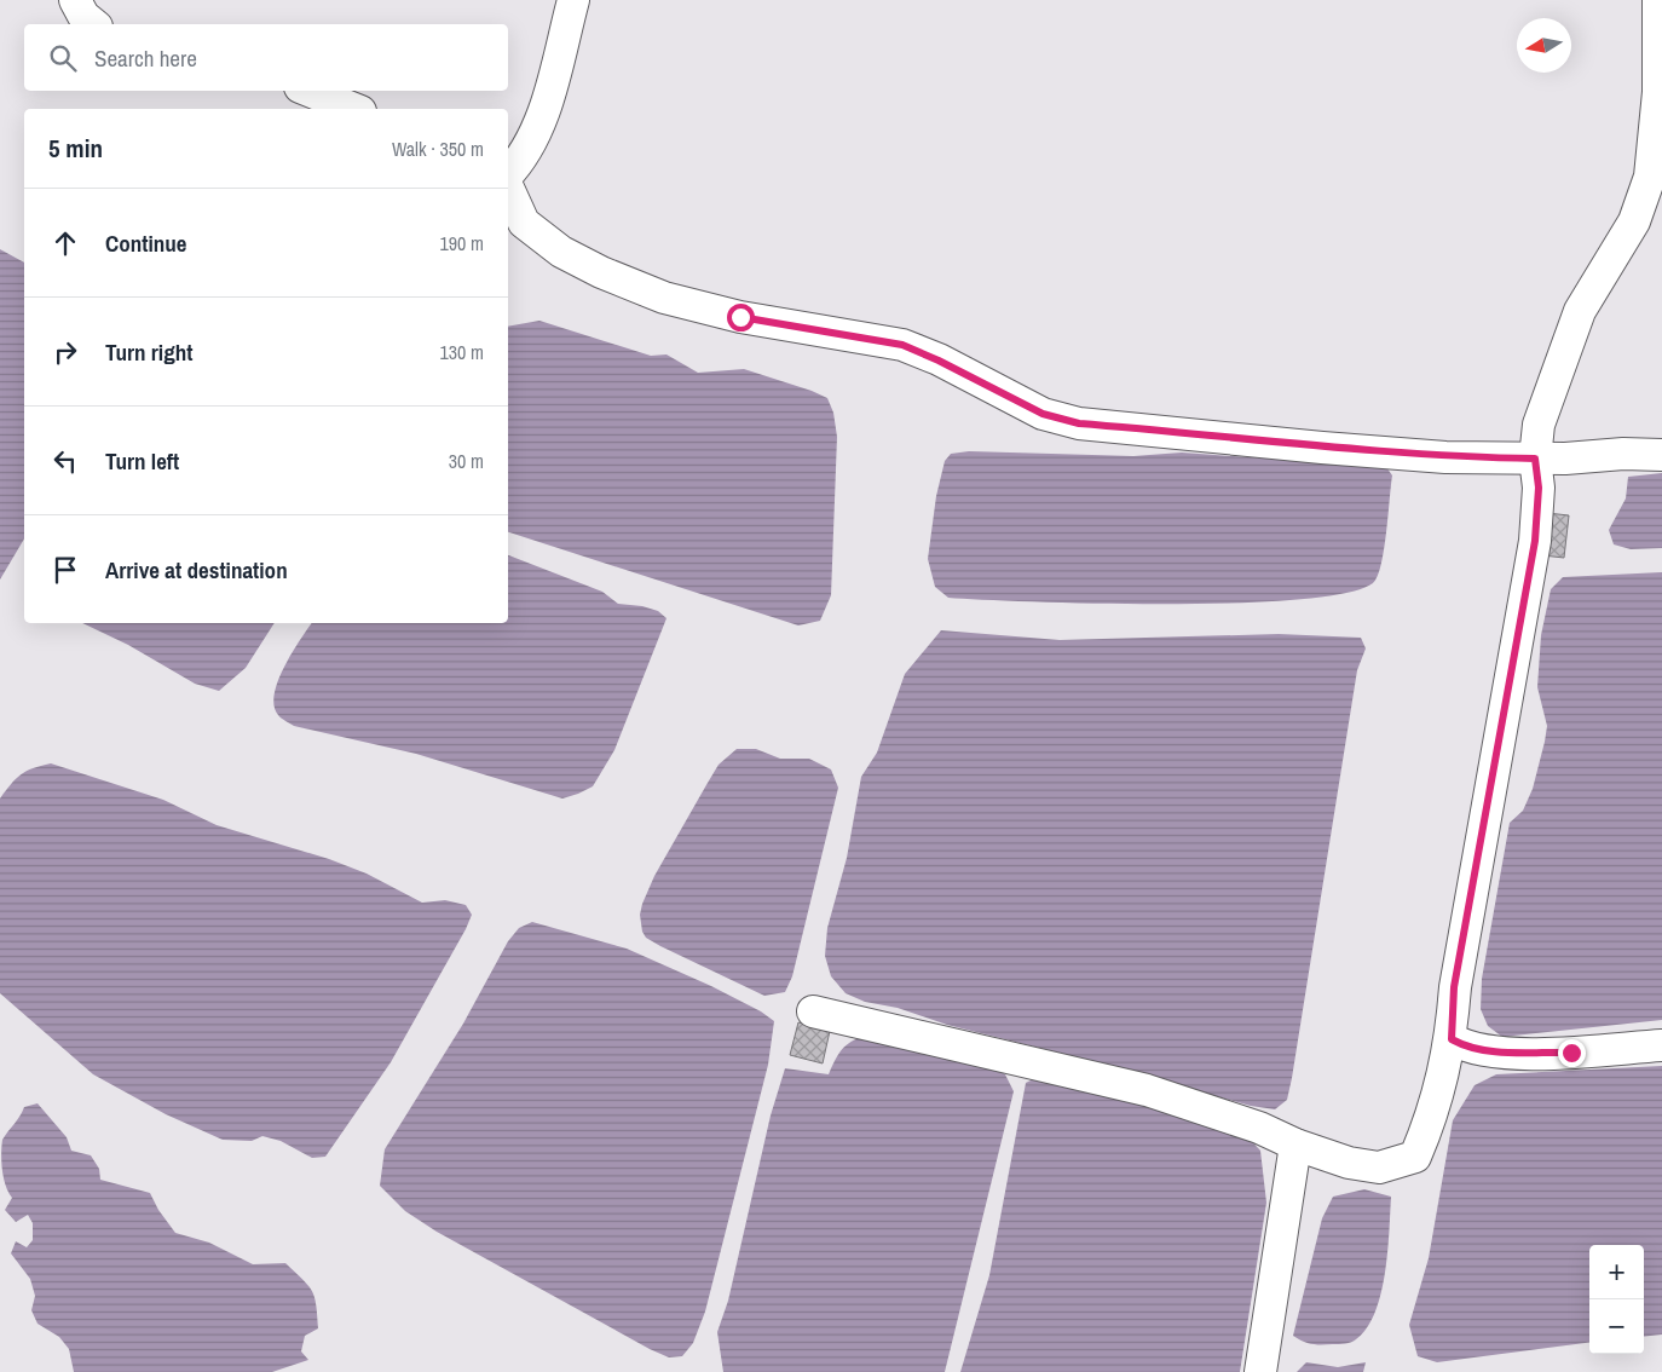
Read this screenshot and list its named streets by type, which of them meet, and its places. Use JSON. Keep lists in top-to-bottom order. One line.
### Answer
{"north":"left","page":{"search":"Search here","heading":["5 min","Walk · 350 m"],"list":[["Continue","190 m"],["Turn right","130 m"],["Turn left","30 m"],"Arrive at destination"],"map_buttons":["+","−"]}}
